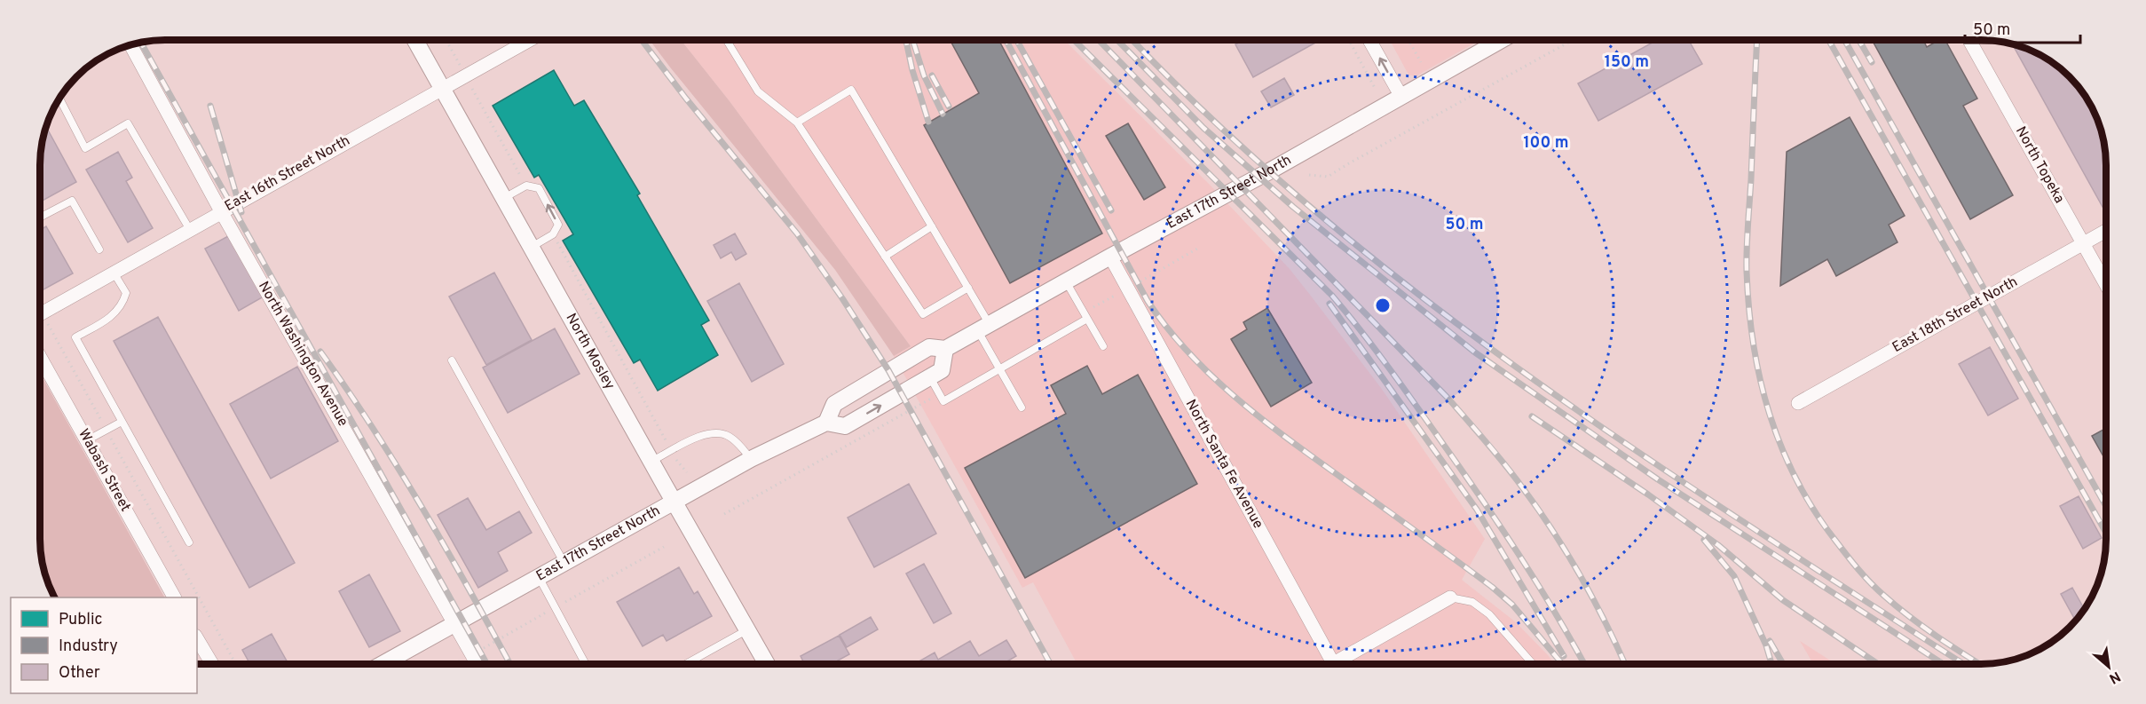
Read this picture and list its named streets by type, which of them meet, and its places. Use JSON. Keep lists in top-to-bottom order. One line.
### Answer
{"streets":{"street":["North Topeka","East 16th Street North","East 17th Street North","East 18th Street North","North Mosley","North Washington Avenue","North Santa Fe Avenue","Wabash Street"]},"crossings":[["North Topeka","East 18th Street North"],["East 16th Street North","North Mosley"],["East 16th Street North","North Washington Avenue"],["East 17th Street North","North Mosley"],["East 17th Street North","North Washington Avenue"],["East 17th Street North","North Santa Fe Avenue"]],"legend":["Public","Industry","Other"],"scale_bar":"50 m","north":"bottom right","rings":["150 m","100 m","50 m"]}
